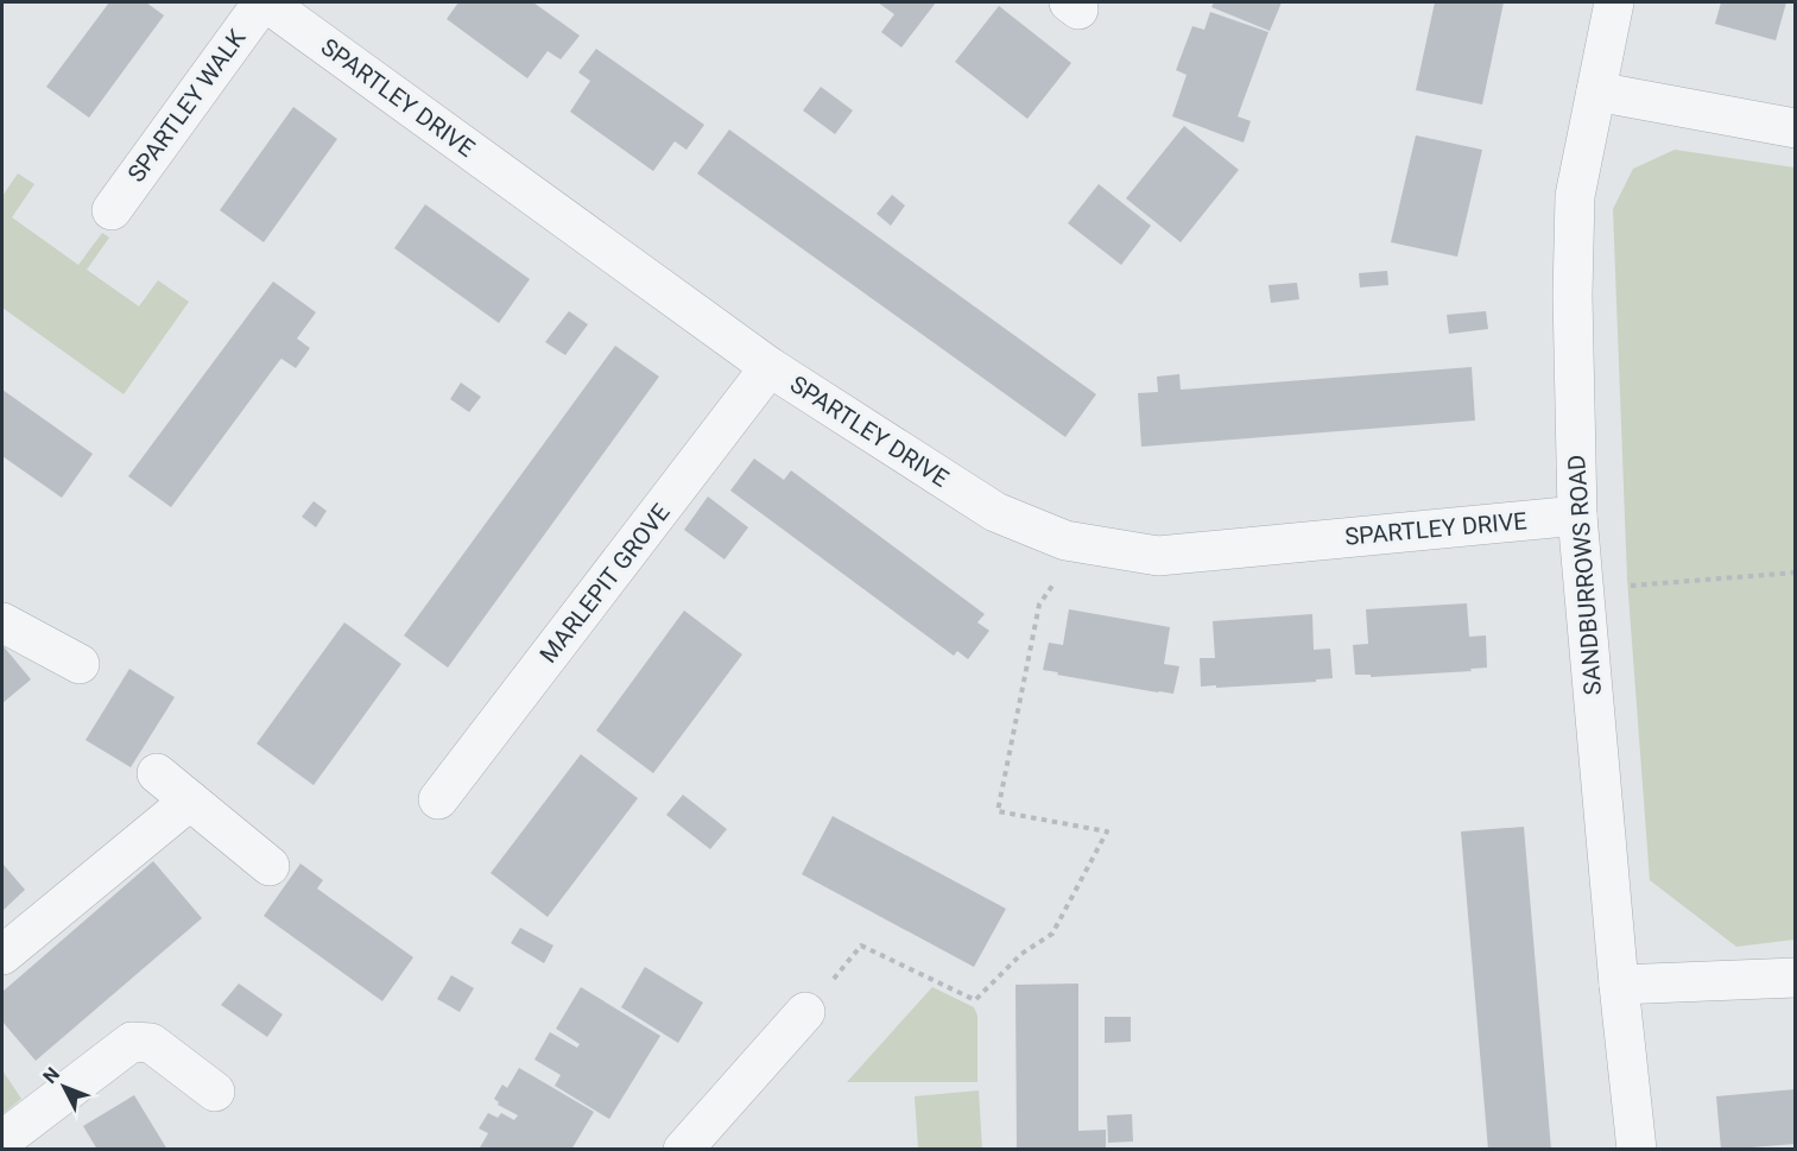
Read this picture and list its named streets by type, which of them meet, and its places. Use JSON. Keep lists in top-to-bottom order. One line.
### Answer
{"streets":{"street":["SPARTLEY DRIVE","SPARTLEY WALK","SANDBURROWS ROAD","MARLEPIT GROVE"]},"crossings":[["SPARTLEY DRIVE","SPARTLEY WALK"],["SPARTLEY DRIVE","SANDBURROWS ROAD"],["SPARTLEY DRIVE","MARLEPIT GROVE"]],"north":"top left"}
